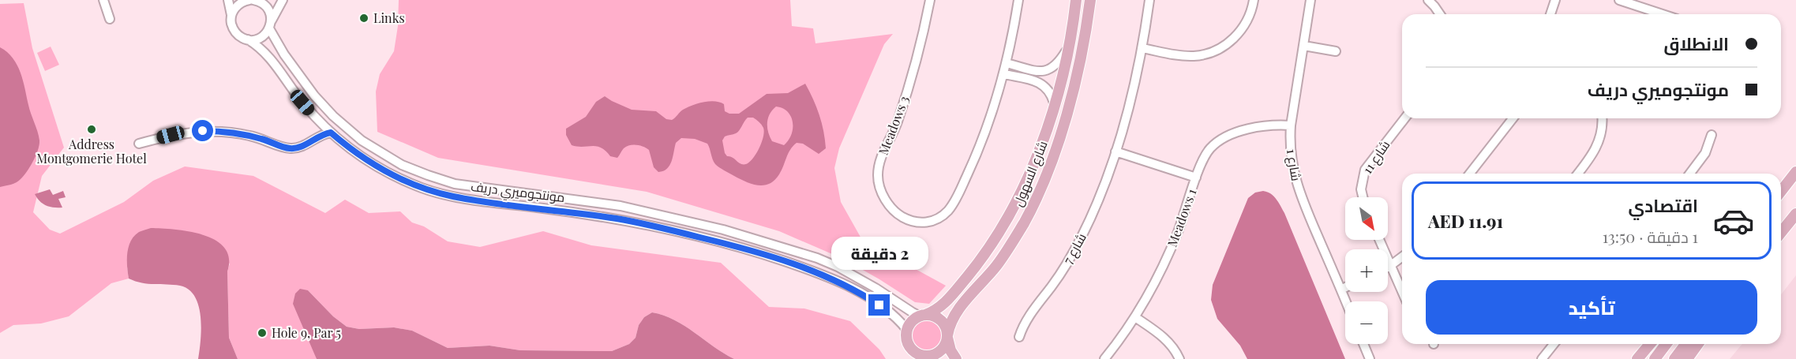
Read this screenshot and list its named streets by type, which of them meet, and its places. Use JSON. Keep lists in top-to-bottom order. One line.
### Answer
{"streets":{"main road":["شارع السهول"],"street":["Meadows 3","شارع 11","شارع 1","مونتجوميري دريف","Meadows 1","شارع 7"]},"crossings":[["شارع 1","Meadows 1"],["شارع السهول","مونتجوميري دريف"]],"places":["Links","Address Montgomerie Hotel","Hole 9, Par 5"],"north":"bottom right","page":{"banner":["الانطلاق","مونتجوميري دريف"],"list":[{"name":"اقتصادي","note":"1 دقيقة · 13:50","value":"AED 11.91"}],"map_buttons":["+","−"],"bubble":"2 دقيقة","buttons":"تأكيد"}}
